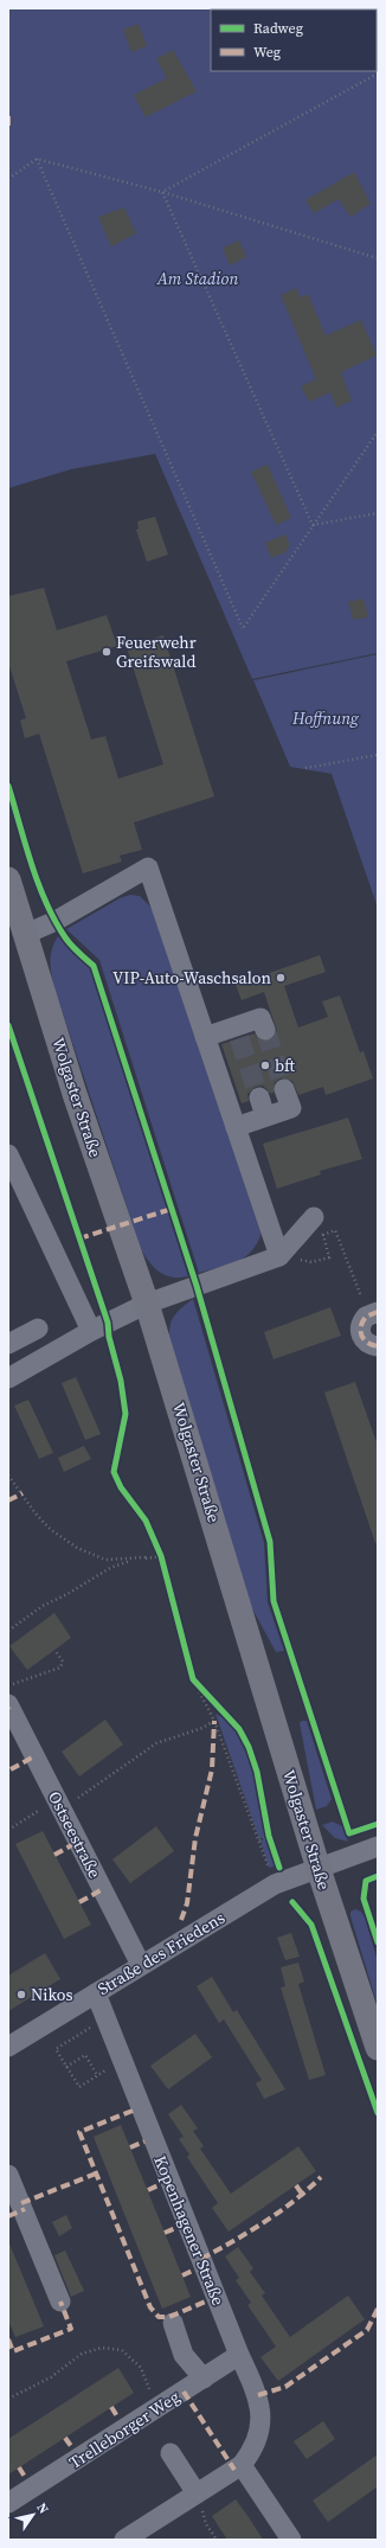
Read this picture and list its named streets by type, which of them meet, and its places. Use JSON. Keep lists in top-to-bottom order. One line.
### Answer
{"streets":{"main road":["Wolgaster Straße"],"street":["Ostseestraße","Straße des Friedens","Kopenhagener Straße","Trelleborger Weg"]},"crossings":[["Wolgaster Straße","Straße des Friedens"],["Ostseestraße","Straße des Friedens"],["Straße des Friedens","Kopenhagener Straße"],["Kopenhagener Straße","Trelleborger Weg"]],"parks":["Am Stadion","Hoffnung"],"places":["Feuerwehr Greifswald","VIP-Auto-Waschsalon","bft","Nikos"],"legend":["Radweg","Weg"],"north":"top right"}
